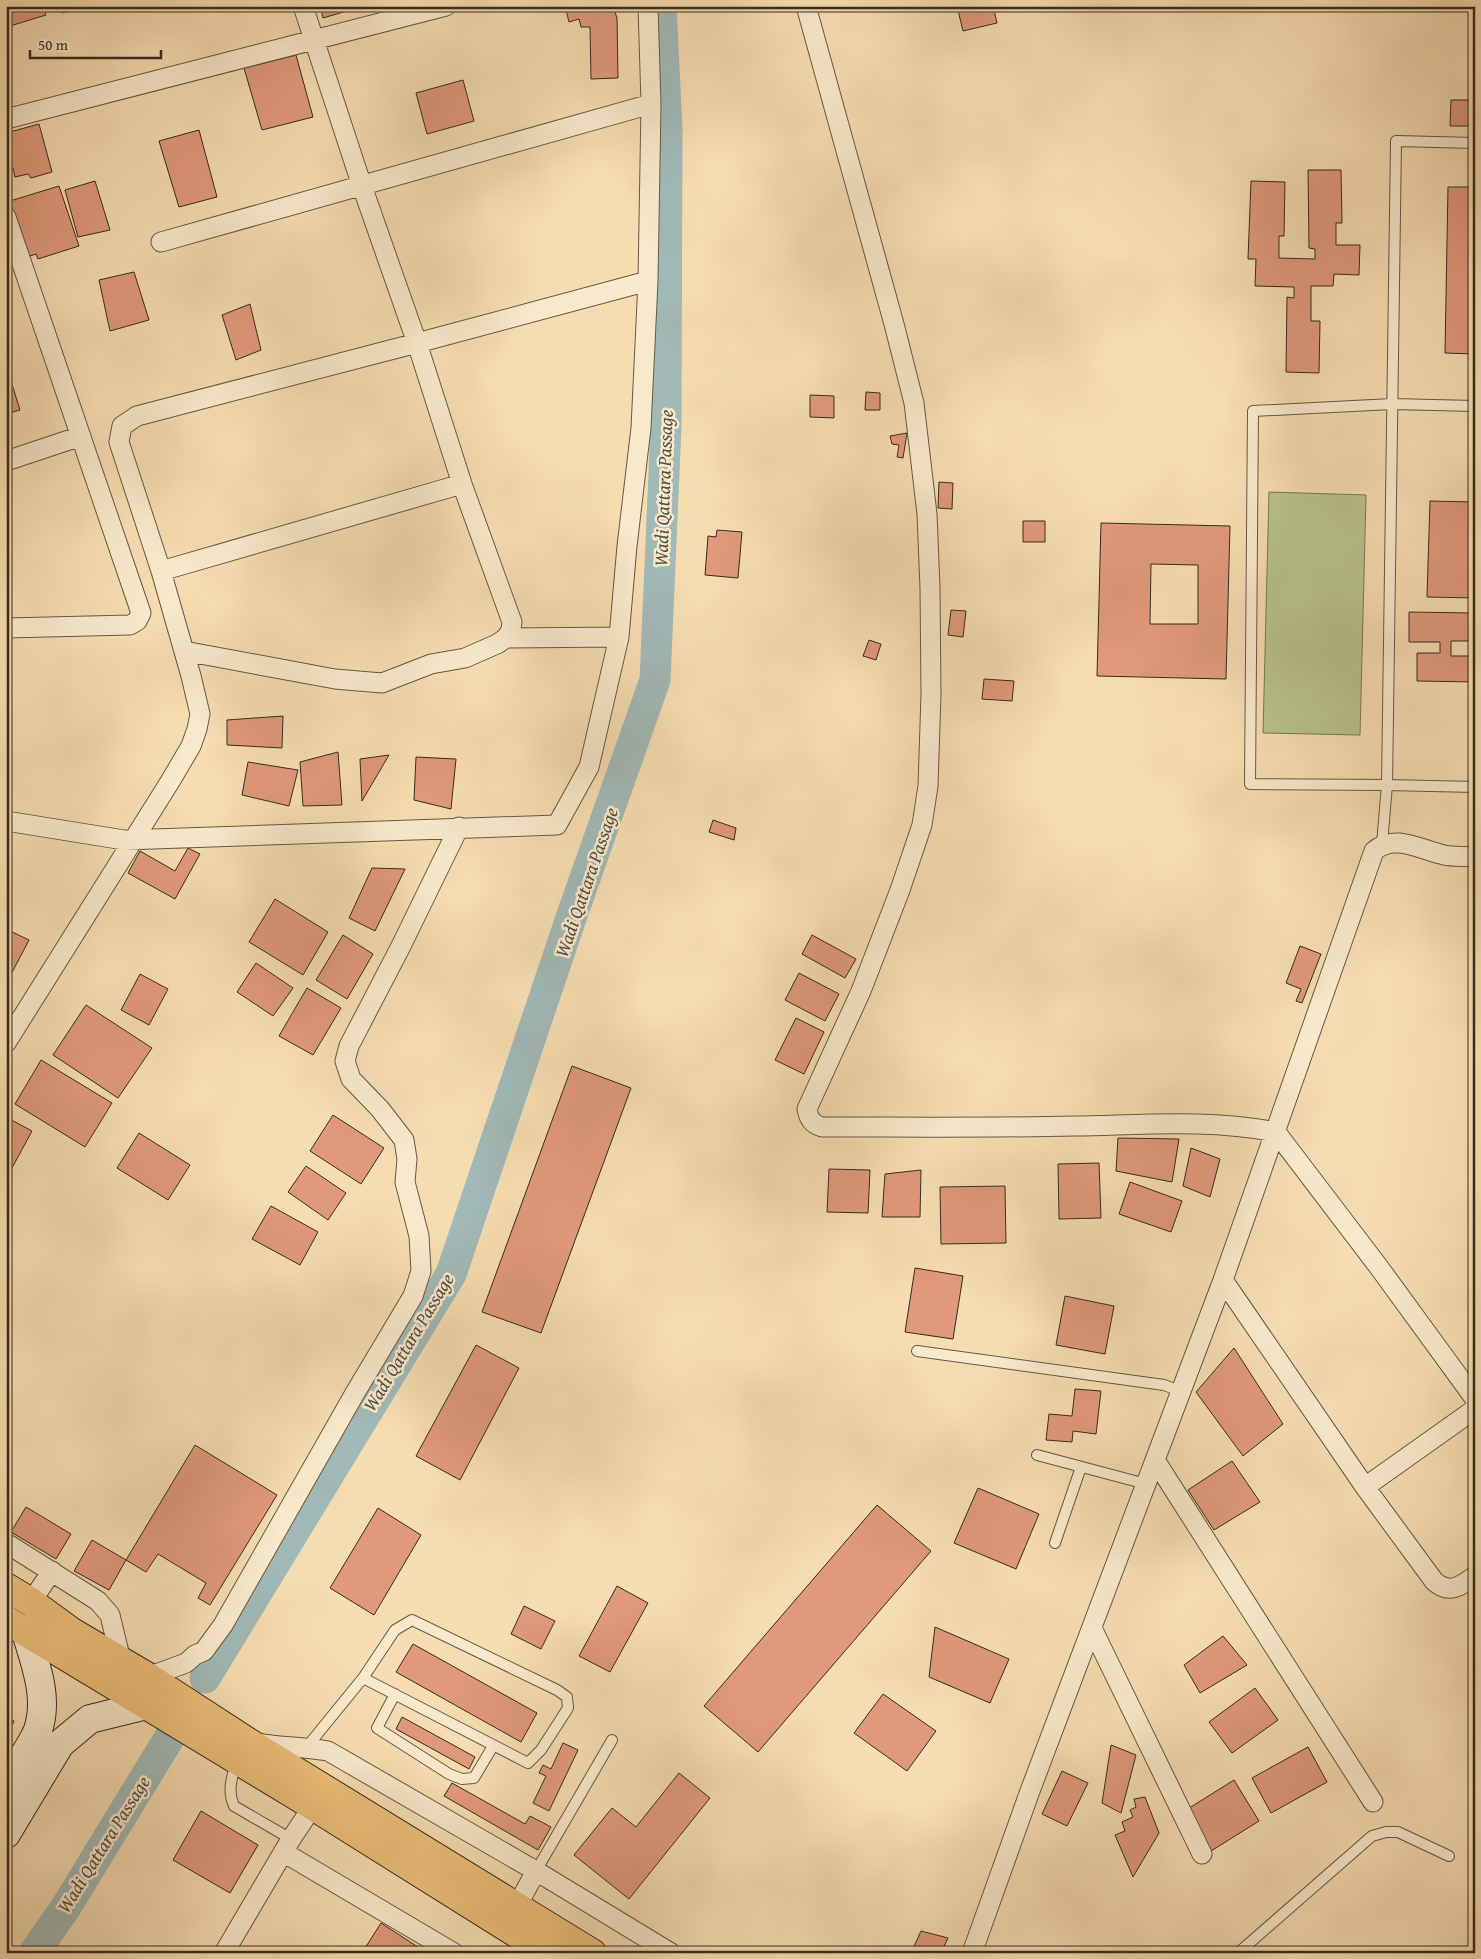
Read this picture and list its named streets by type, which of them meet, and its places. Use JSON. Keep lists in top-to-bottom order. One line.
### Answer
{"water":["Wadi Qattara Passage"],"scale_bar":"50 m"}
